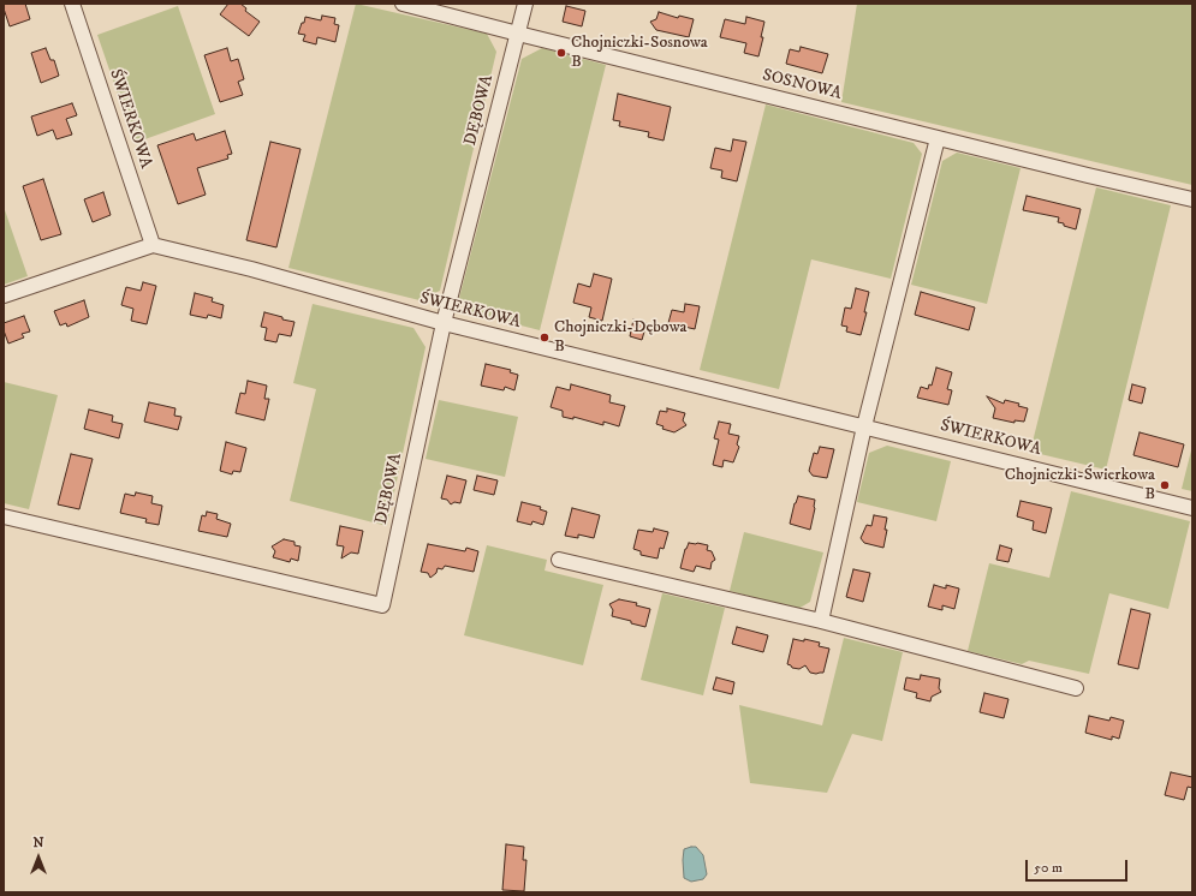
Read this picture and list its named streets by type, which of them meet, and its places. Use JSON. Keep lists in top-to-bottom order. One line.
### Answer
{"streets":{"street":["SOSNOWA","DĘBOWA","ŚWIERKOWA"]},"crossings":[["SOSNOWA","DĘBOWA"],["DĘBOWA","ŚWIERKOWA"]],"places":["Chojniczki-Sosnowa B","Chojniczki-Dębowa B","Chojniczki-Świerkowa B"],"scale_bar":"50 m","north":"top"}
